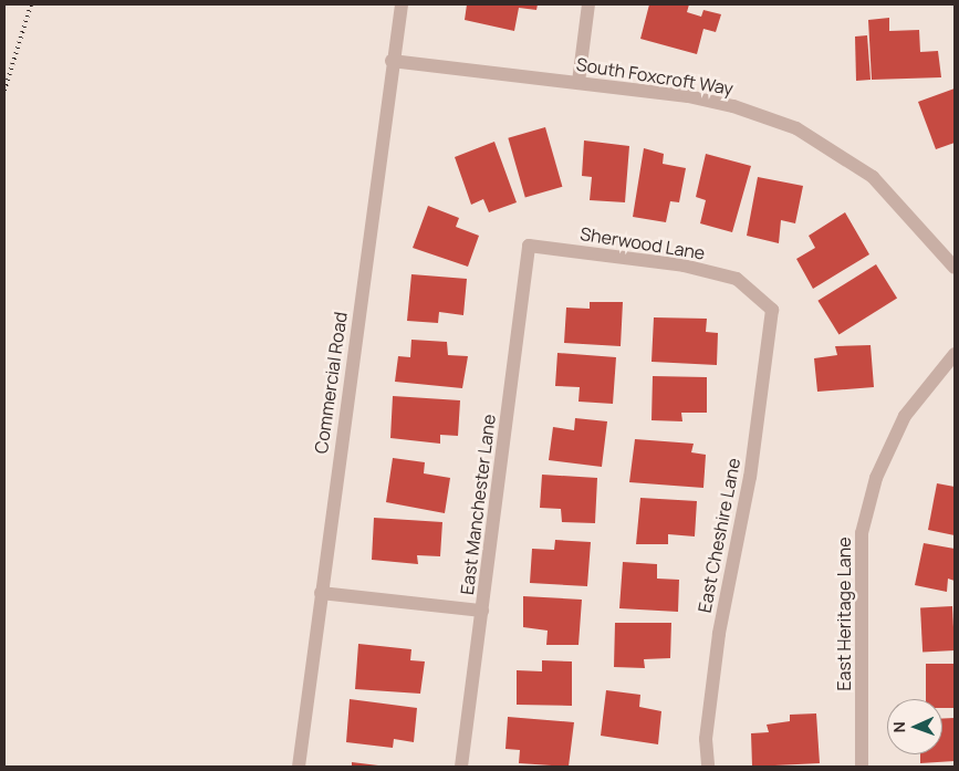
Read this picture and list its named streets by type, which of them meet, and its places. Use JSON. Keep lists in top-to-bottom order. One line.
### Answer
{"streets":{"street":["South Foxcroft Way","Sherwood Lane","Commercial Road","East Manchester Lane","East Cheshire Lane","East Heritage Lane"]},"crossings":[["South Foxcroft Way","Commercial Road"],["Sherwood Lane","East Manchester Lane"],["Sherwood Lane","East Cheshire Lane"]],"north":"left"}
